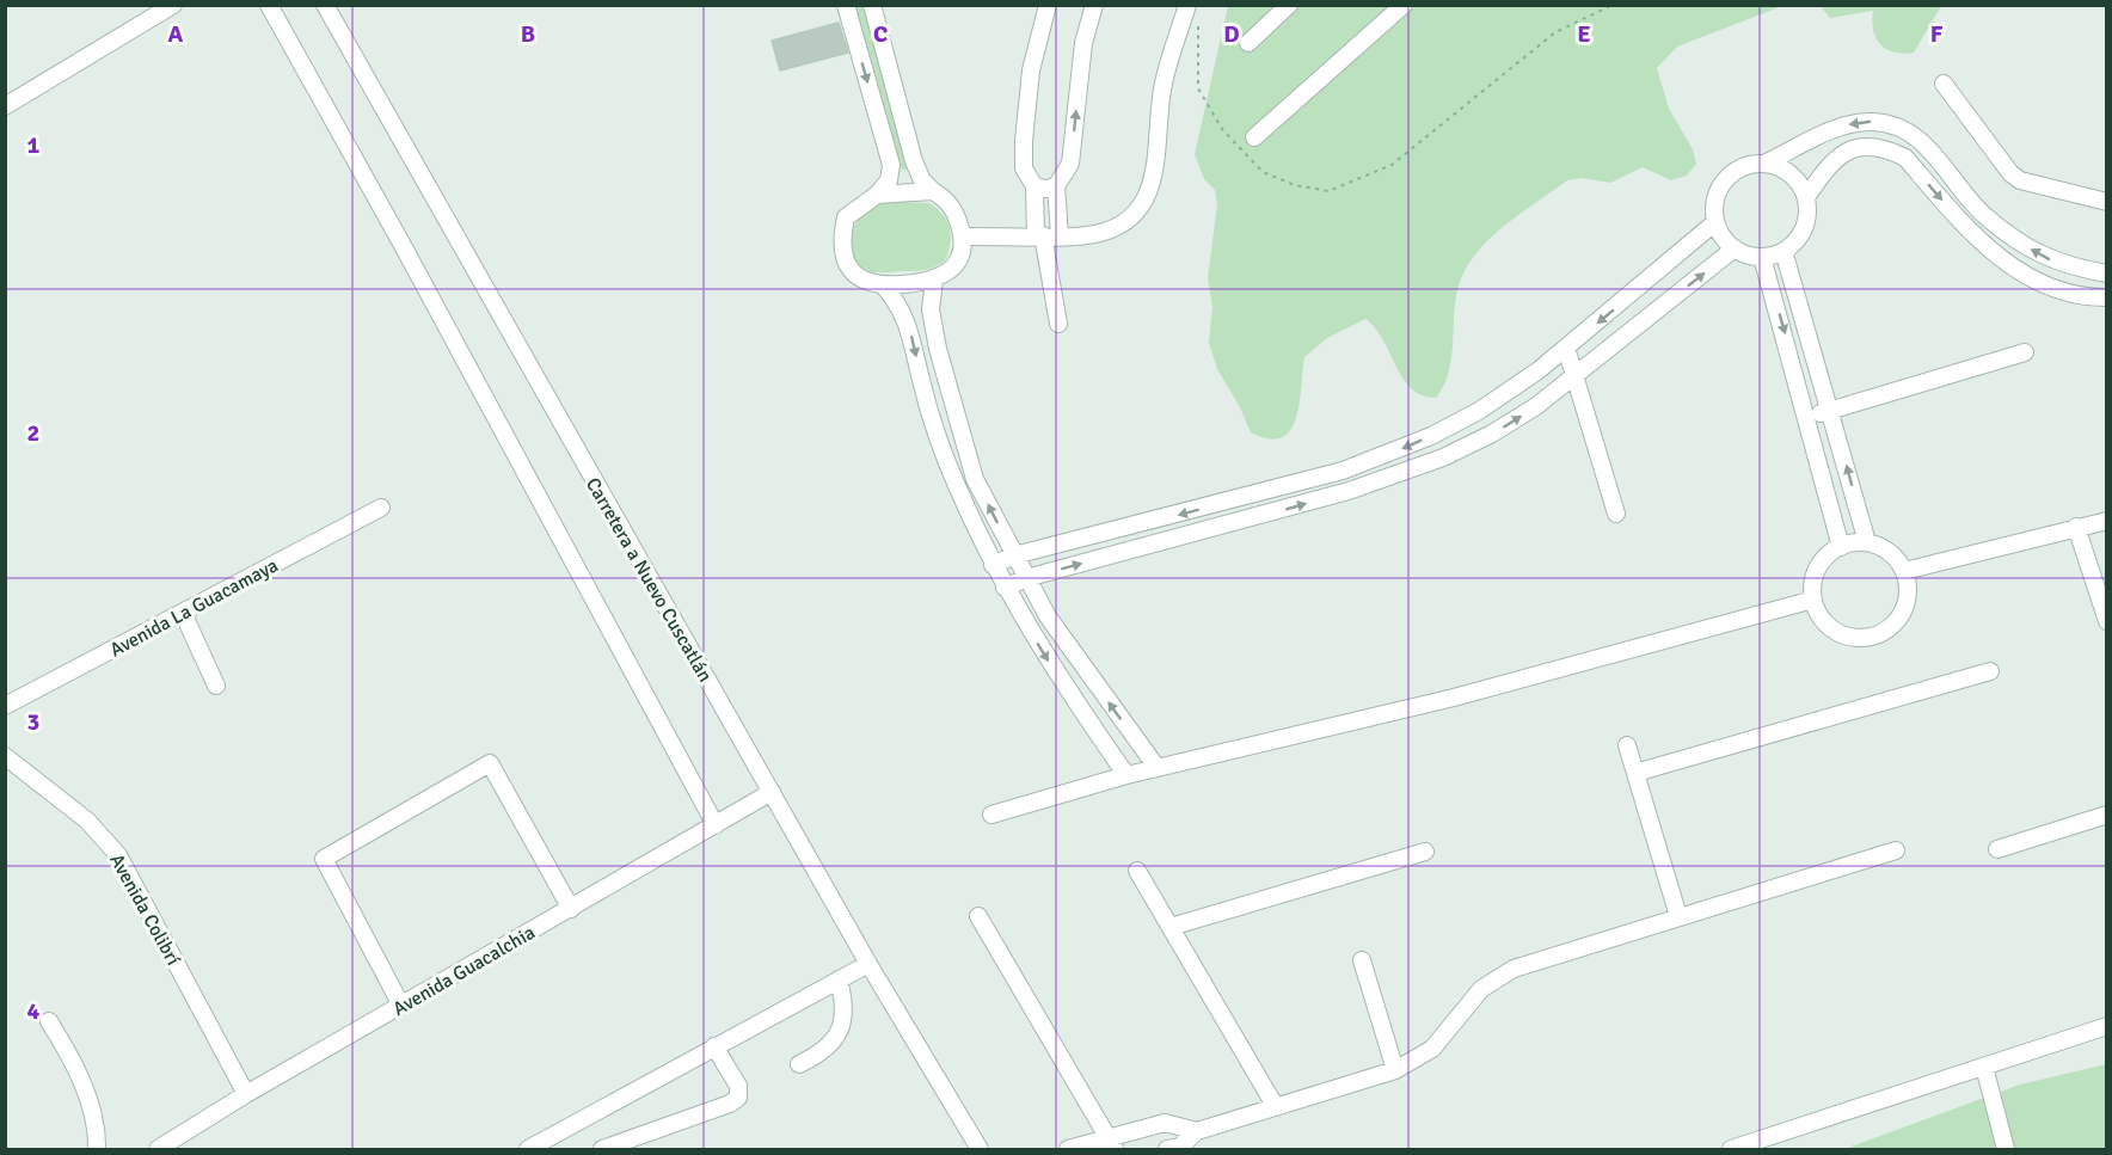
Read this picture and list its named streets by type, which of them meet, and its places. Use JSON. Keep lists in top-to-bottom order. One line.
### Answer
{"streets":{"street":["Carretera a Nuevo Cuscatlán","Avenida La Guacamaya","Avenida Colibrí","Avenida Guacalchia"]},"crossings":[["Carretera a Nuevo Cuscatlán","Avenida Guacalchia"],["Avenida Colibrí","Avenida Guacalchia"]],"grid":{"columns":["A","B","C","D","E","F"],"rows":["1","2","3","4"]}}
